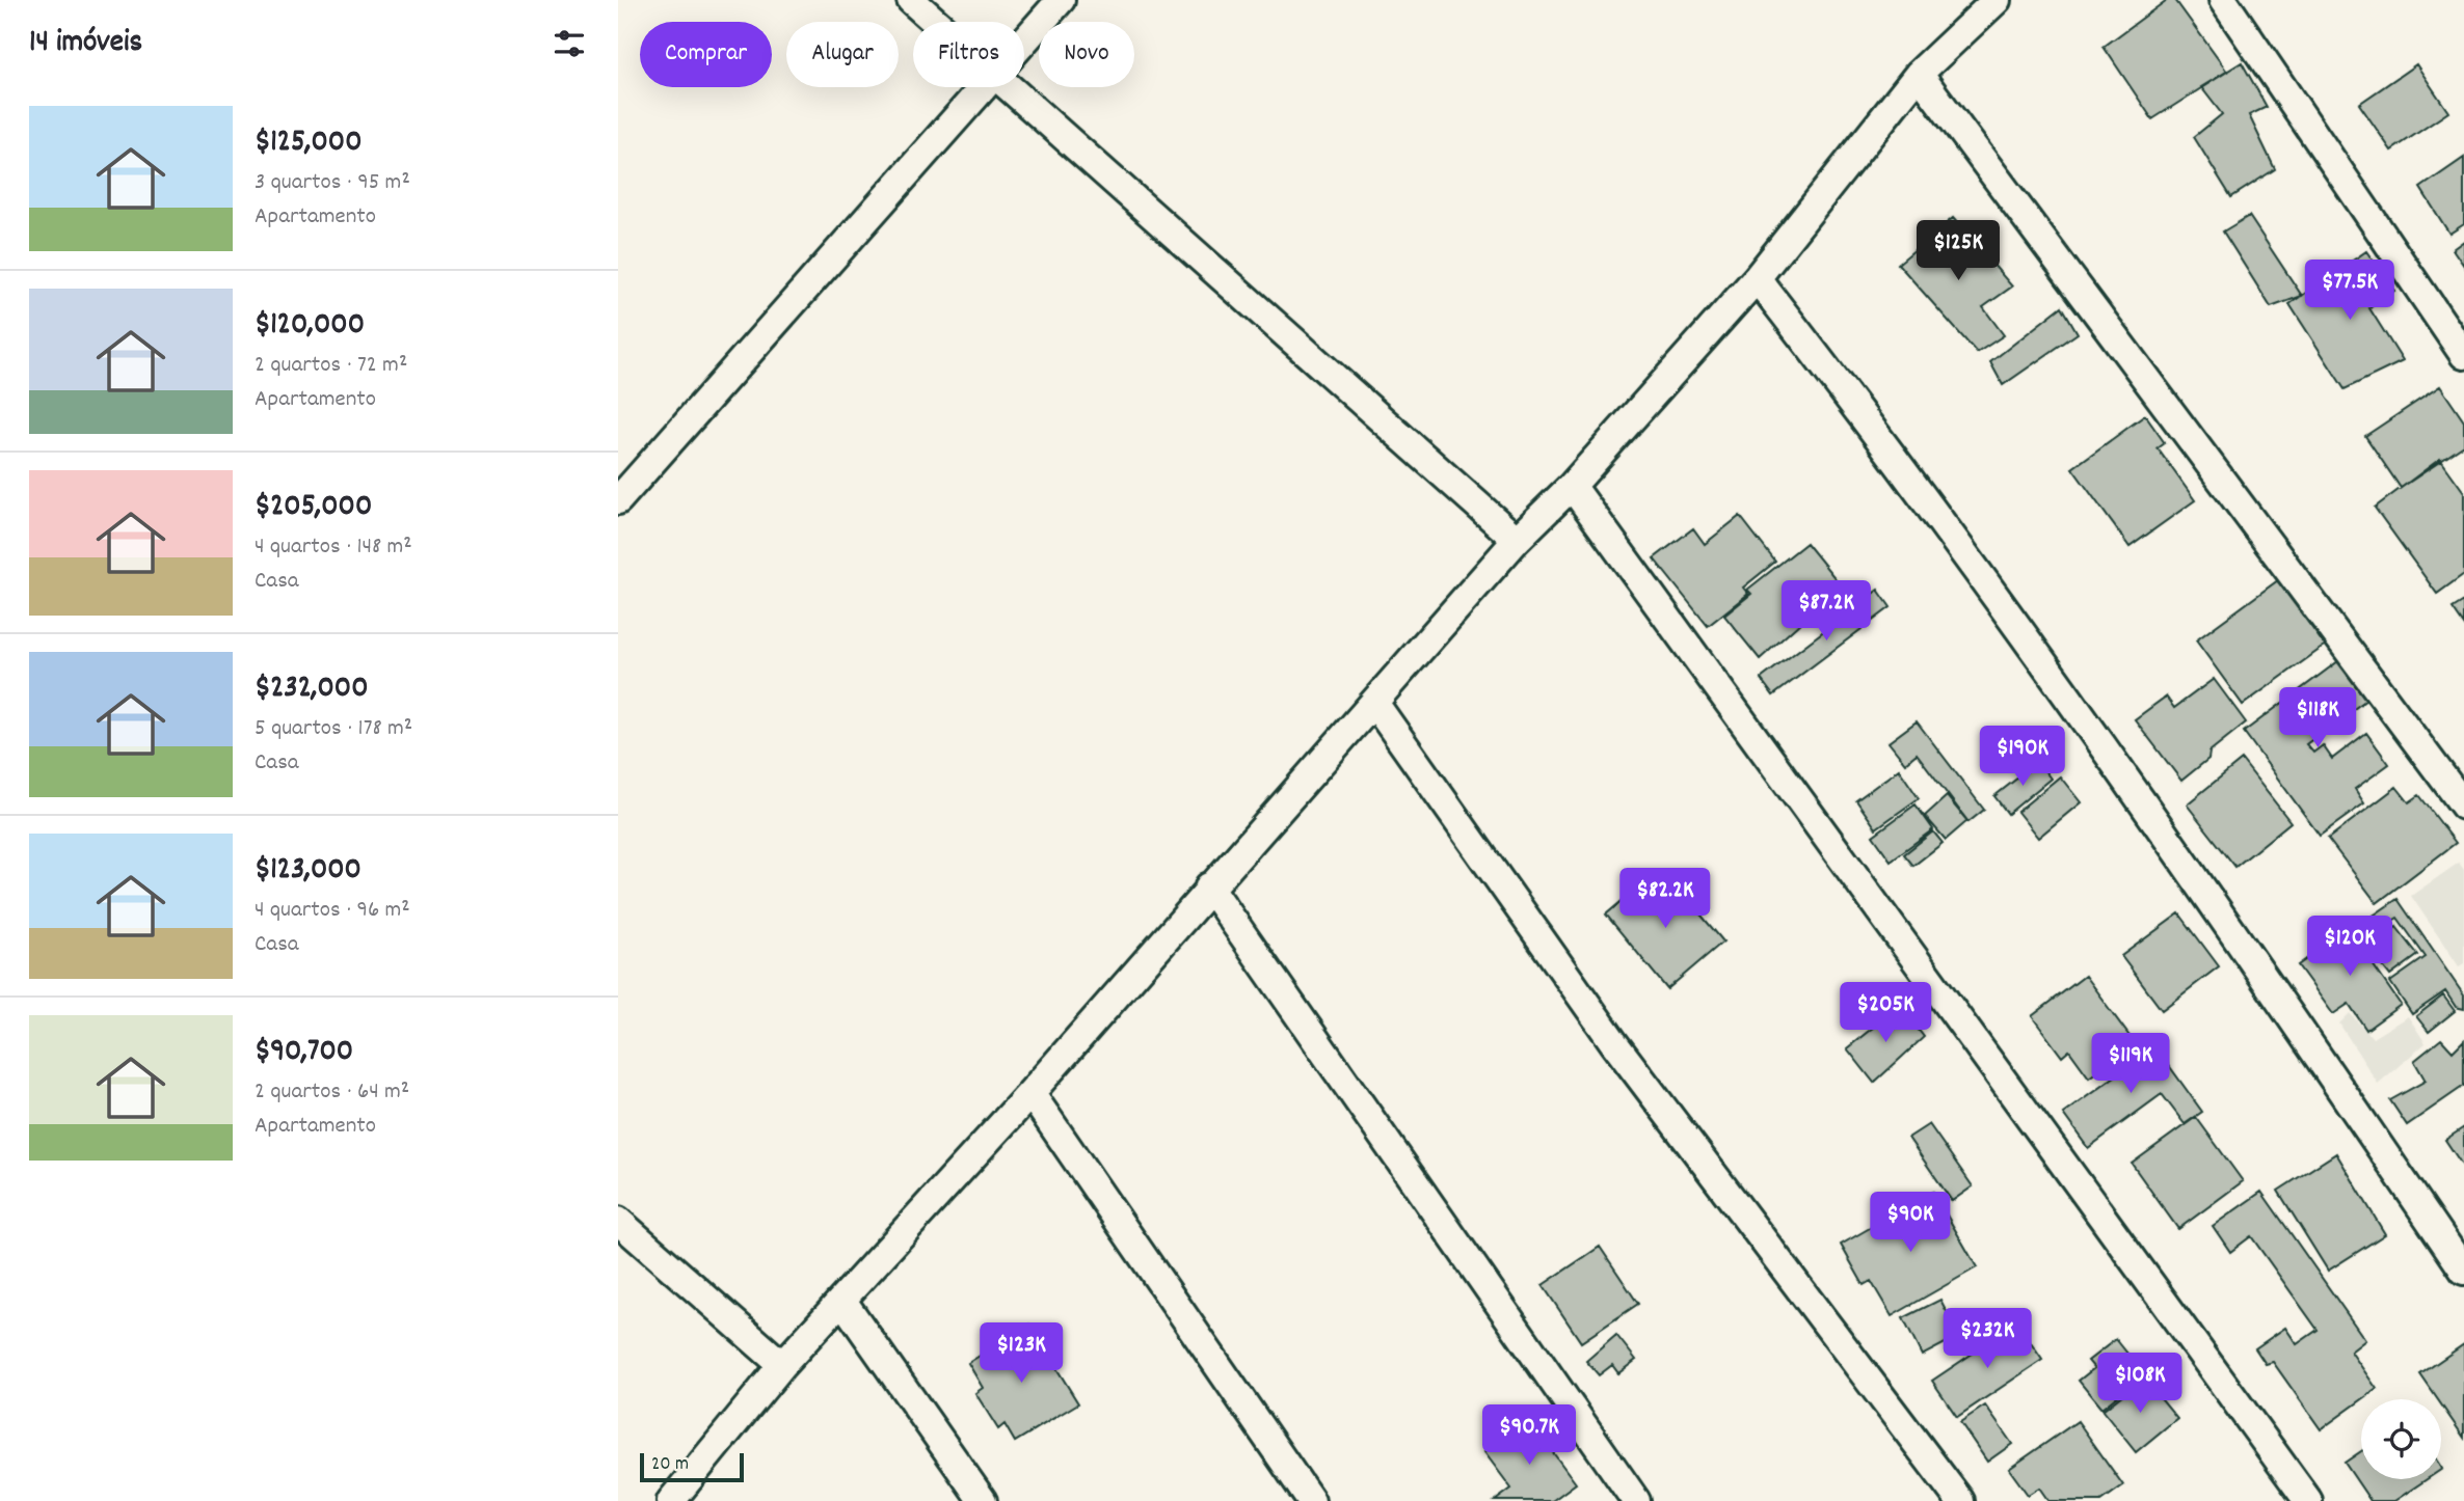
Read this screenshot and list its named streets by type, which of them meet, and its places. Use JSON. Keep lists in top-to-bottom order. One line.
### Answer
{"scale_bar":"20 m","page":{"heading":"14 imóveis","chip":["Comprar","Alugar","Filtros","Novo"],"list":[{"name":"$125,000","note":"3 quartos · 95 m² · Apartamento"},{"name":"$120,000","note":"2 quartos · 72 m² · Apartamento"},{"name":"$205,000","note":"4 quartos · 148 m² · Casa"},{"name":"$232,000","note":"5 quartos · 178 m² · Casa"},{"name":"$123,000","note":"4 quartos · 96 m² · Casa"},{"name":"$90,700","note":"2 quartos · 64 m² · Apartamento"}],"price":["$125K","$77.5K","$87.2K","$118K","$190K","$82.2K","$120K","$205K","$119K","$90K","$232K","$123K","$108K","$90.7K"],"scale":"20 m"}}
